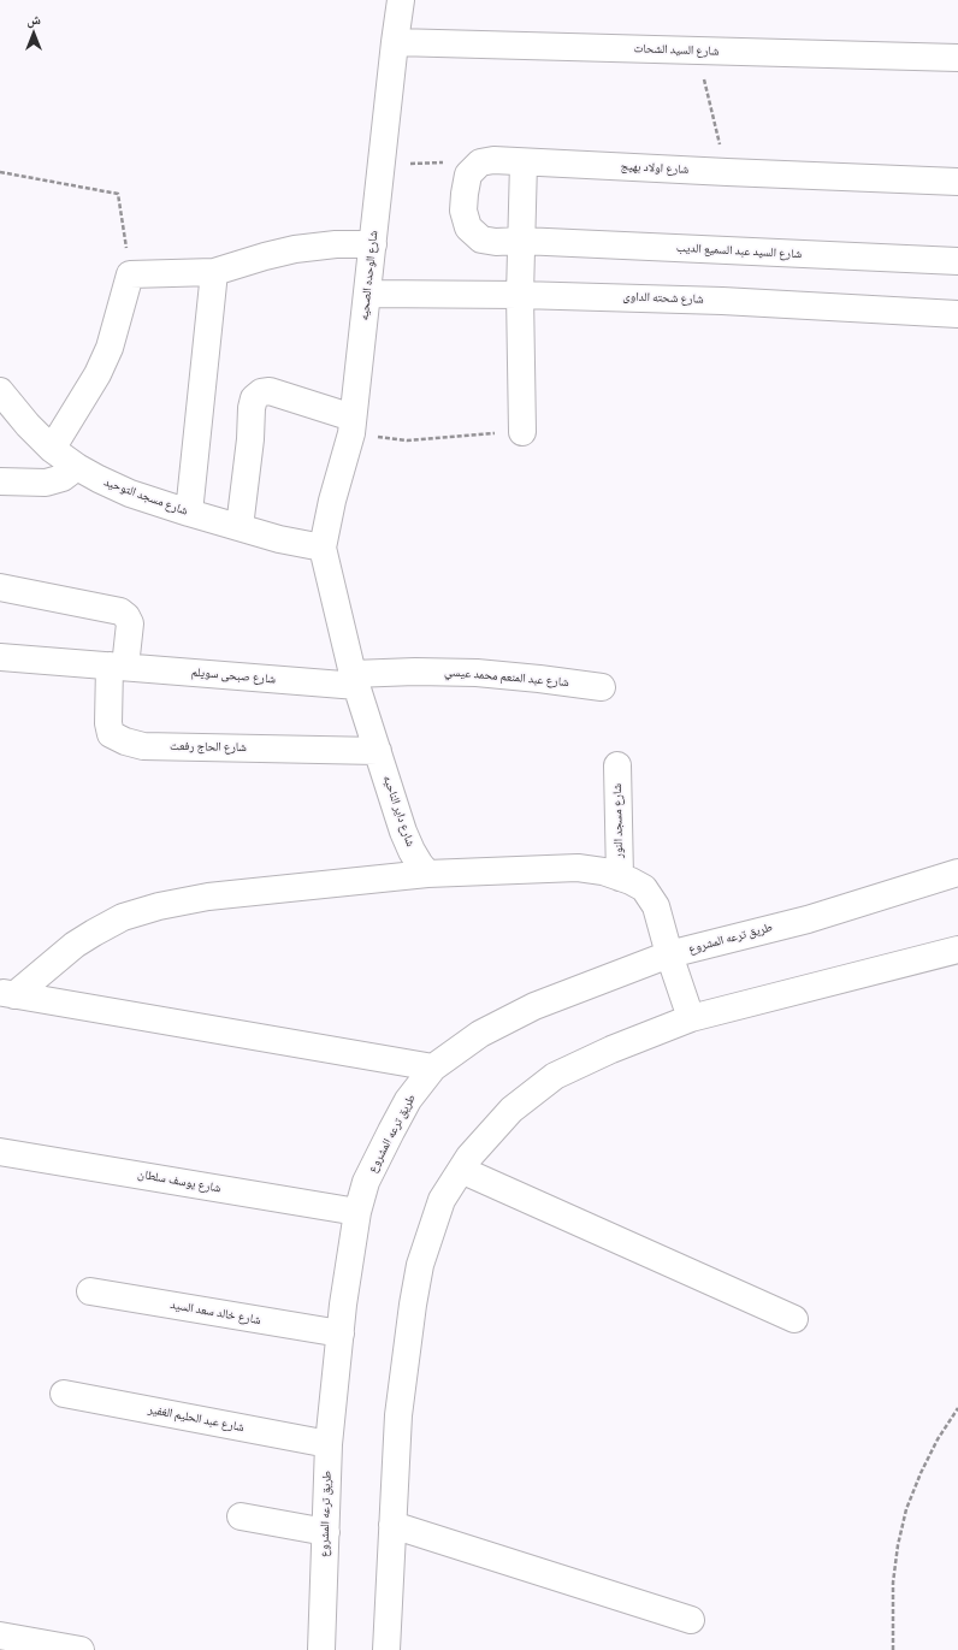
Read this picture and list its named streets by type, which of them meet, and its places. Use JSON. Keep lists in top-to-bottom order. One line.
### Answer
{"streets":{"street":["شارع السيد الشحات","شارع اولاد بهيج","شارع السيد عبد السميع الديب","شارع الوحده الصحيه","شارع شحته الداوى","شارع مسجد التوحيد","شارع صبحى سويلم","شارع عبد المنعم محمد عيسي","شارع الحاج رفعت","شارع داير الناحيه","شارع مسجد النور","طريق ترعه المشروع","شارع يوسف سلطان","شارع خالد سعد السيد","شارع عبد الحليم الغفير"]},"crossings":[["شارع السيد الشحات","شارع الوحده الصحيه"],["شارع اولاد بهيج","شارع السيد عبد السميع الديب"],["شارع الوحده الصحيه","شارع شحته الداوى"],["شارع الوحده الصحيه","شارع مسجد التوحيد"],["شارع الوحده الصحيه","شارع داير الناحيه"],["شارع مسجد التوحيد","شارع داير الناحيه"],["شارع صبحى سويلم","شارع عبد المنعم محمد عيسي"],["شارع صبحى سويلم","شارع الحاج رفعت"],["شارع صبحى سويلم","شارع داير الناحيه"],["شارع عبد المنعم محمد عيسي","شارع داير الناحيه"],["شارع الحاج رفعت","شارع داير الناحيه"],["طريق ترعه المشروع","شارع يوسف سلطان"],["طريق ترعه المشروع","شارع خالد سعد السيد"],["طريق ترعه المشروع","شارع عبد الحليم الغفير"]],"north":"top"}
